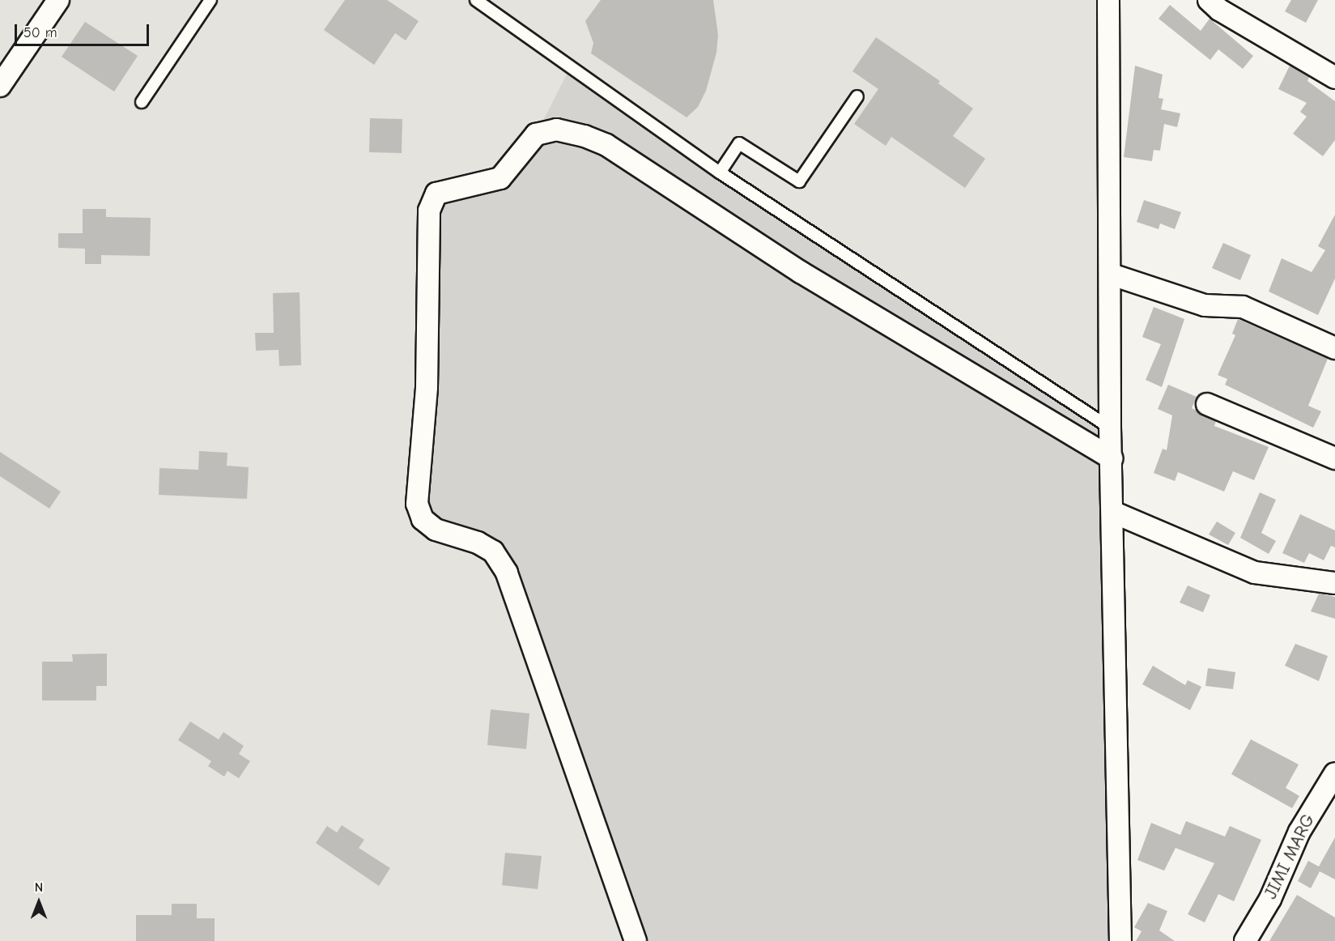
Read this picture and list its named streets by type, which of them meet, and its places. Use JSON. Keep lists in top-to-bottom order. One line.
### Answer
{"streets":{"street":["JIMI MARG"]},"scale_bar":"50 m","north":"top"}
